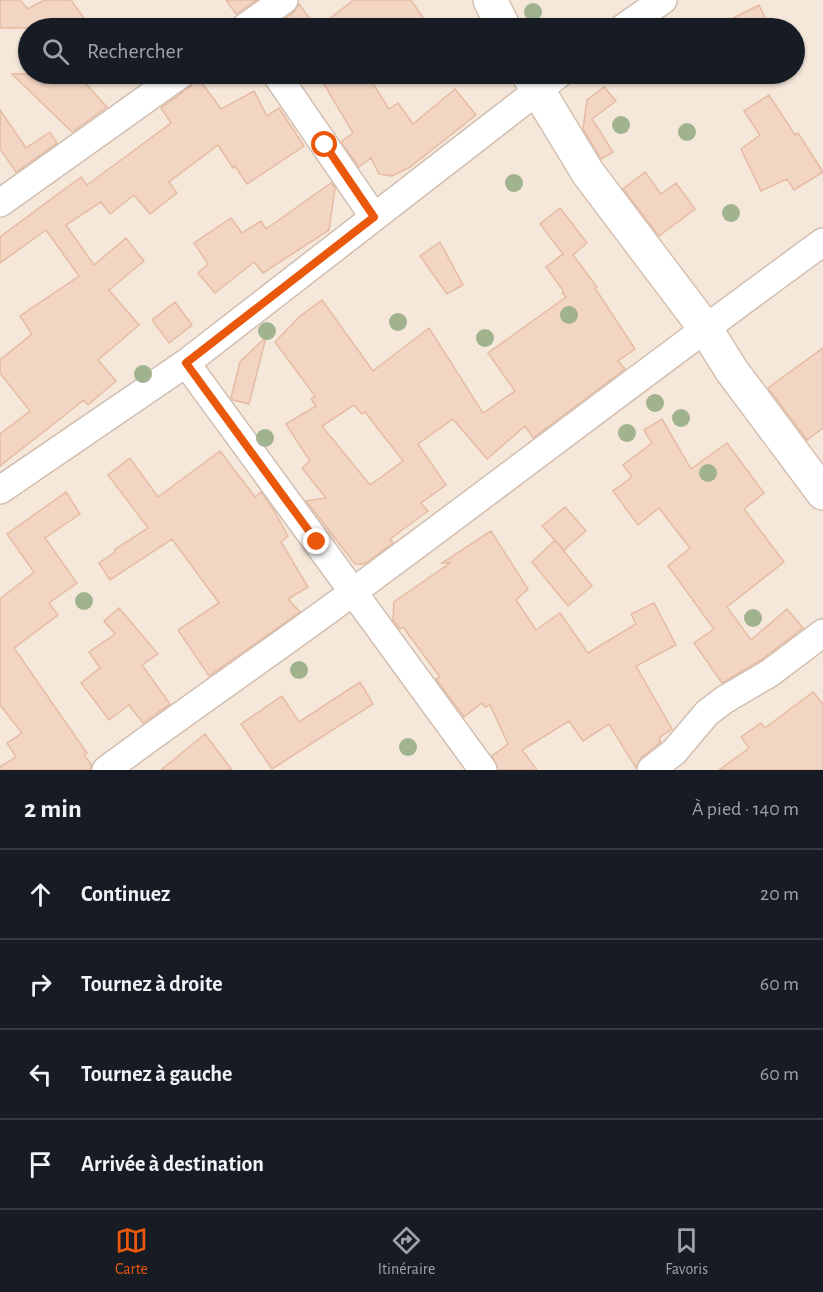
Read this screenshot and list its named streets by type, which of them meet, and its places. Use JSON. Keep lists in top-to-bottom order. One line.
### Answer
{"page":{"search":"Rechercher","heading":["2 min","À pied · 140 m"],"list":[["Continuez","20 m"],["Tournez à droite","60 m"],["Tournez à gauche","60 m"],"Arrivée à destination"],"nav":["Carte","Itinéraire","Favoris"]}}
